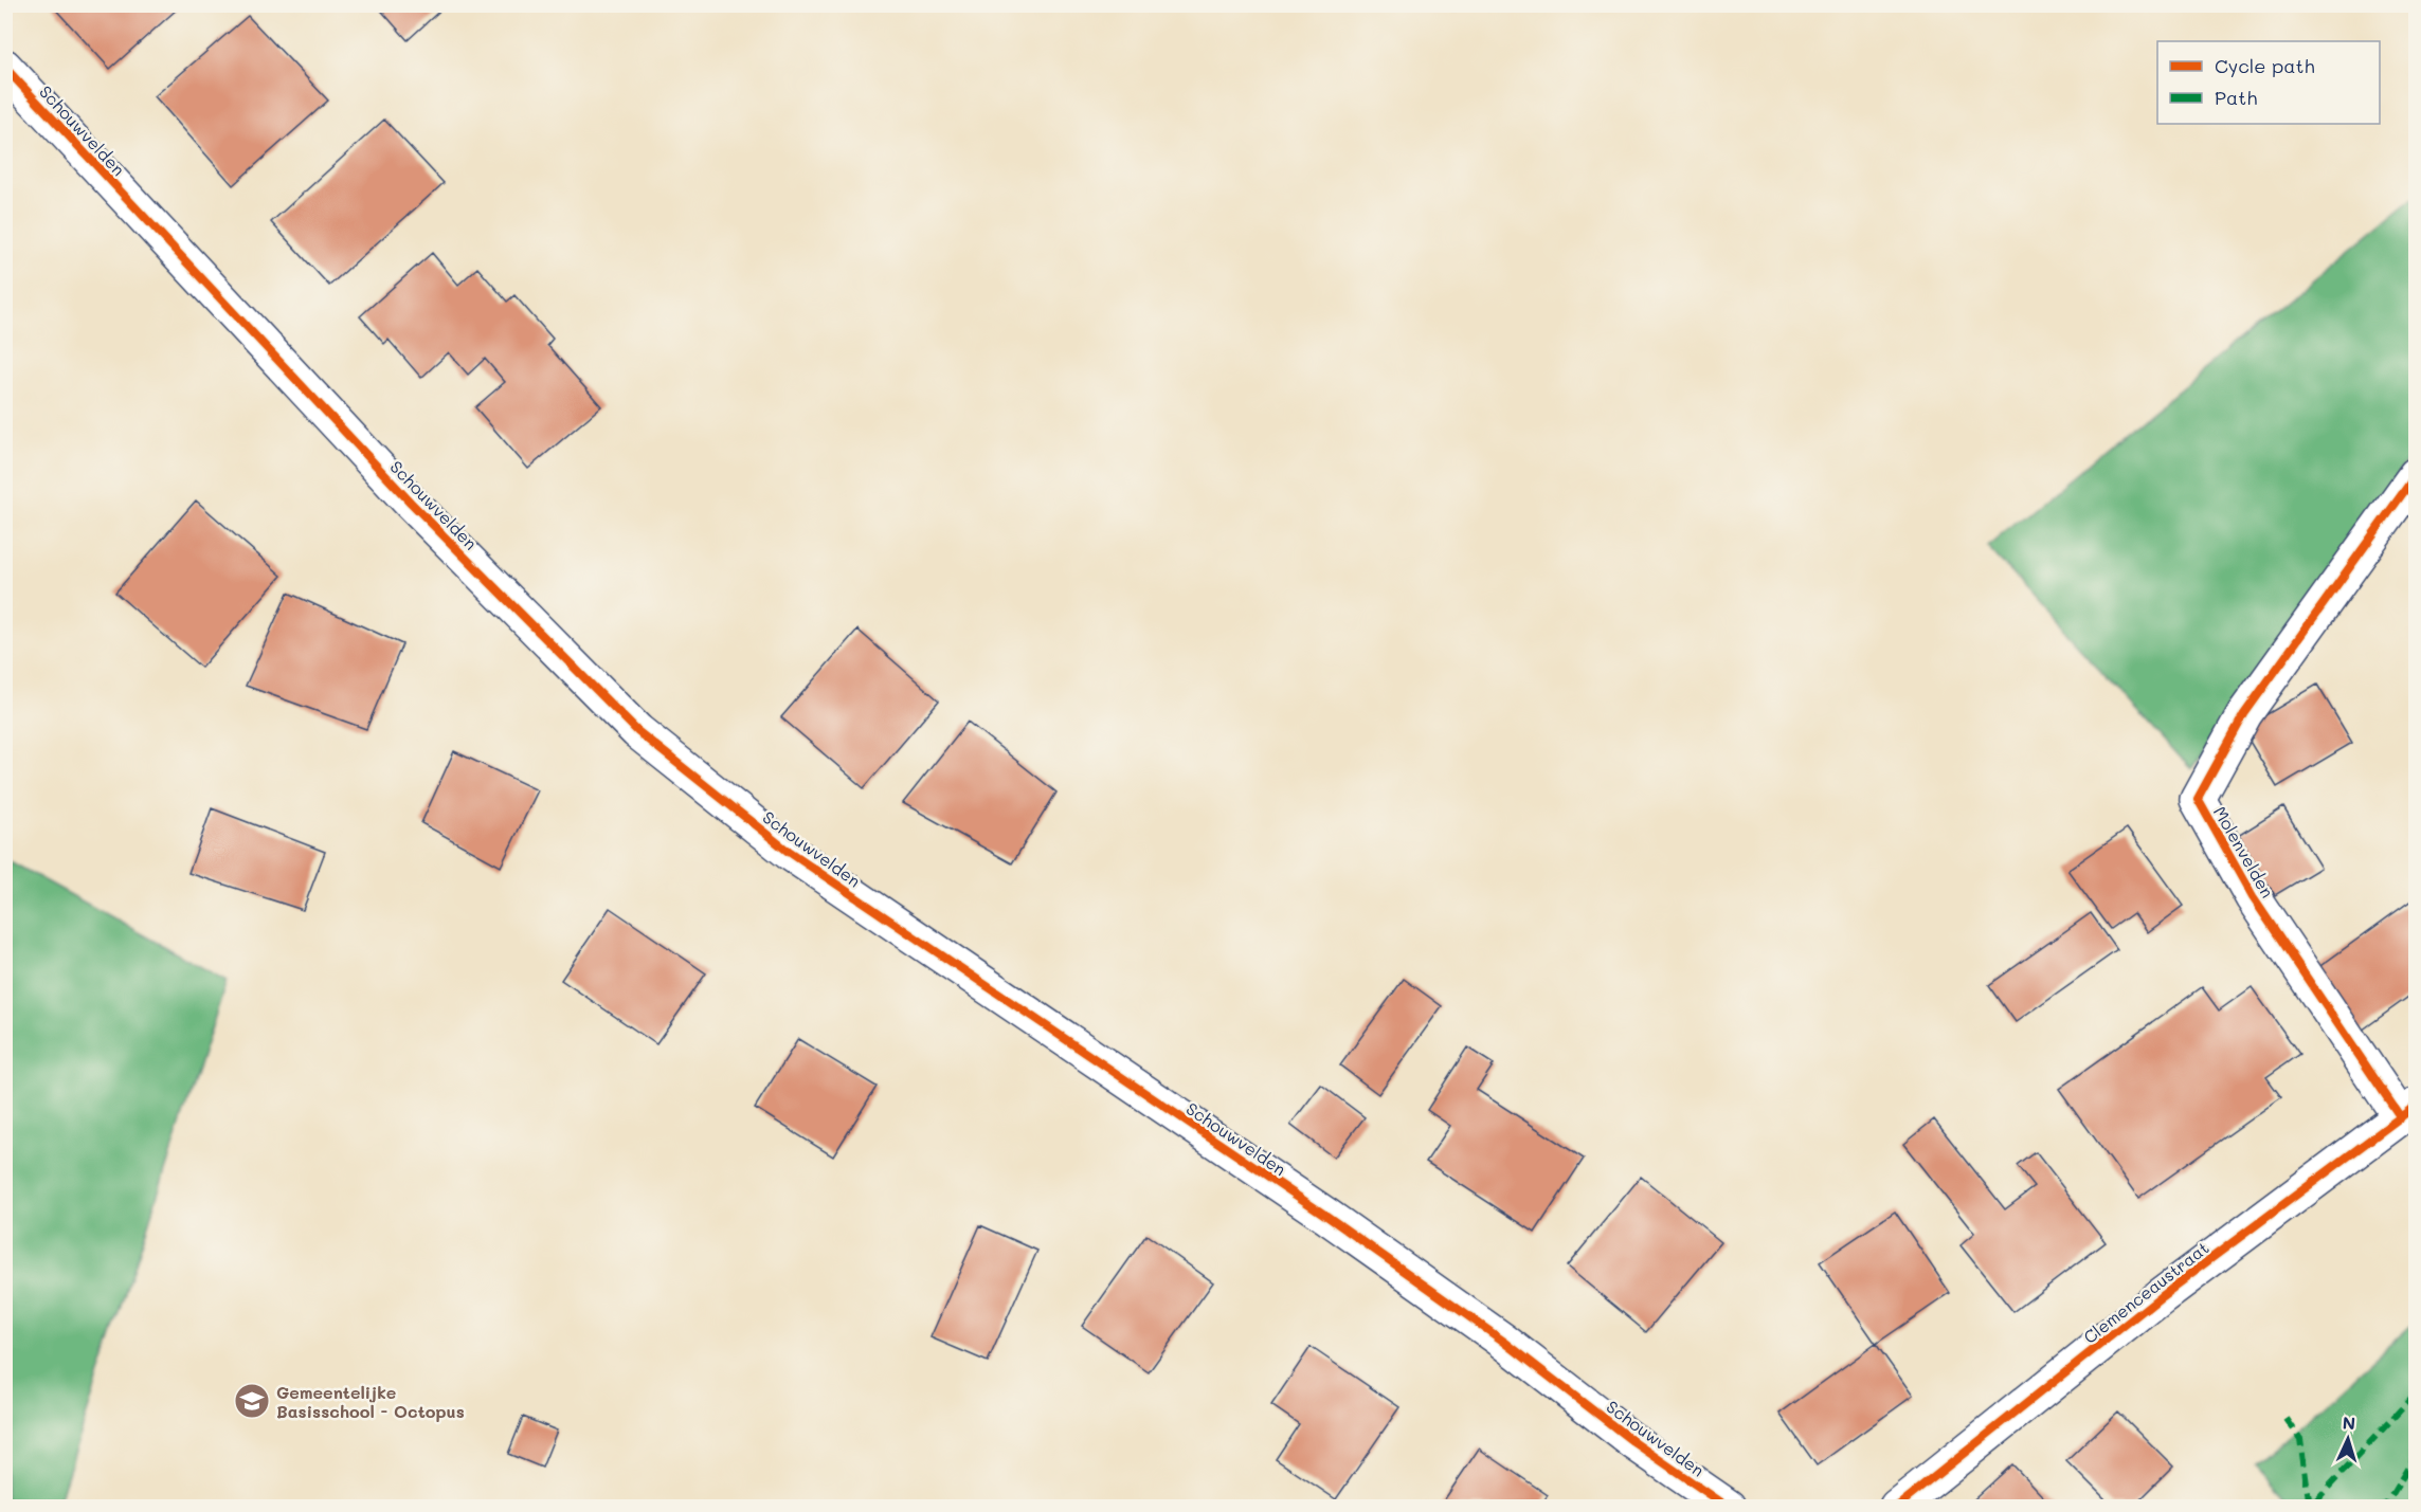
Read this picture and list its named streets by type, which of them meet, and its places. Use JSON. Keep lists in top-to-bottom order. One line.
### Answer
{"streets":{"street":["Schouwvelden","Molenvelden","Clemenceaustraat"]},"crossings":[["Molenvelden","Clemenceaustraat"]],"places":{"school or university":["Gemeentelijke Basisschool - Octopus"]},"legend":["Cycle path","Path"],"north":"top"}
